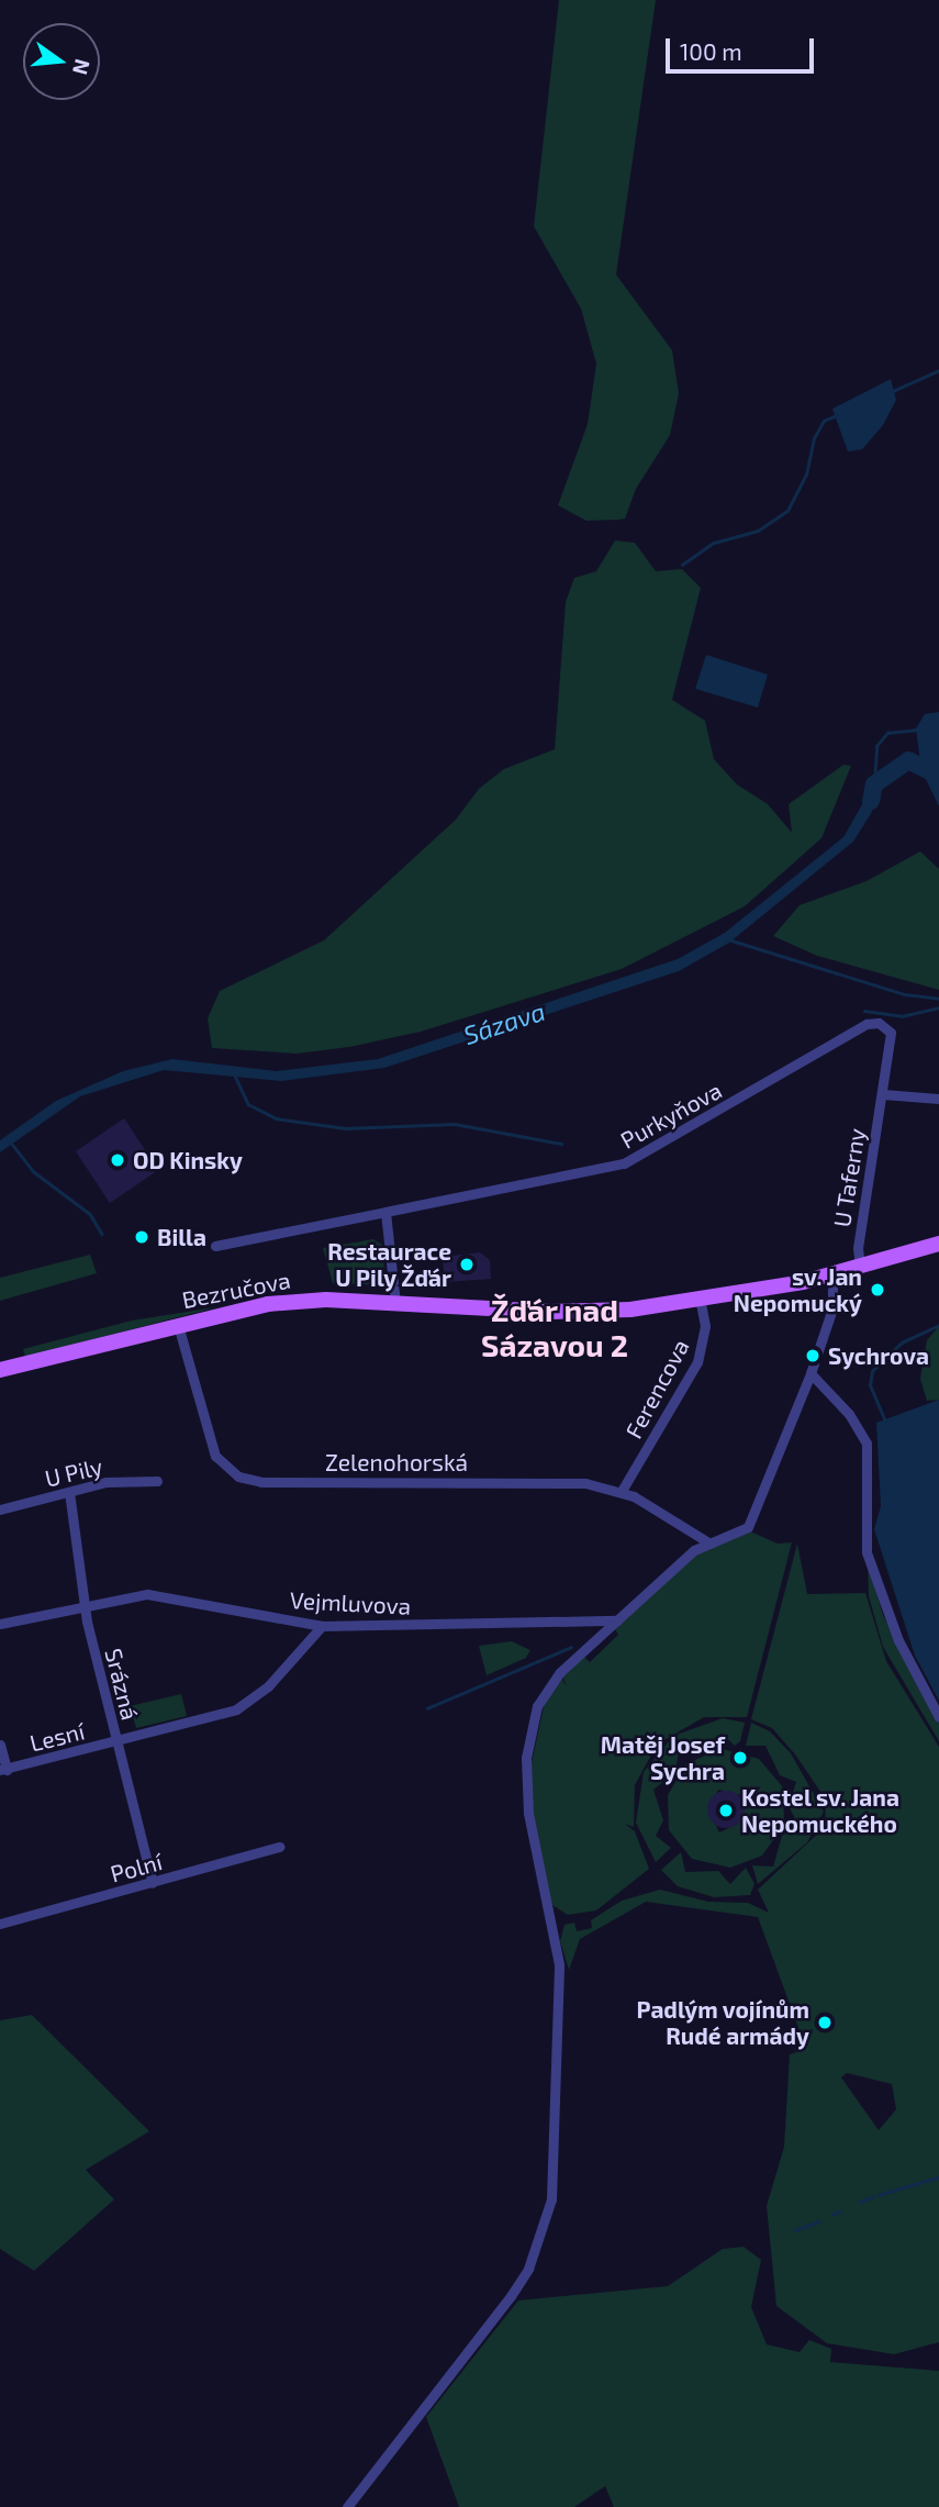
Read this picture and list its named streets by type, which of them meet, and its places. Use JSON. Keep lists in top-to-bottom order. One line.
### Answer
{"streets":{"main road":["Bezručova"],"street":["Purkyňova","U Taferny","Ferencova","Zelenohorská","U Pily","Vejmluvova","Srázná","Lesní","Polní"]},"crossings":[["Purkyňova","U Taferny"],["U Taferny","Bezručova"],["Bezručova","Ferencova"],["Bezručova","Zelenohorská"],["Ferencova","Zelenohorská"],["U Pily","Srázná"],["Vejmluvova","Srázná"],["Vejmluvova","Lesní"],["Srázná","Lesní"],["Srázná","Polní"]],"districts":["Žďár nad Sázavou 2"],"water":["Sázava"],"places":["OD Kinsky","Billa","Restaurace U Pily Žďár","sv. Jan Nepomucký","Sychrova","Matěj Josef Sychra","Kostel sv. Jana Nepomuckého","Padlým vojínům Rudé armády"],"scale_bar":"100 m","north":"right"}
